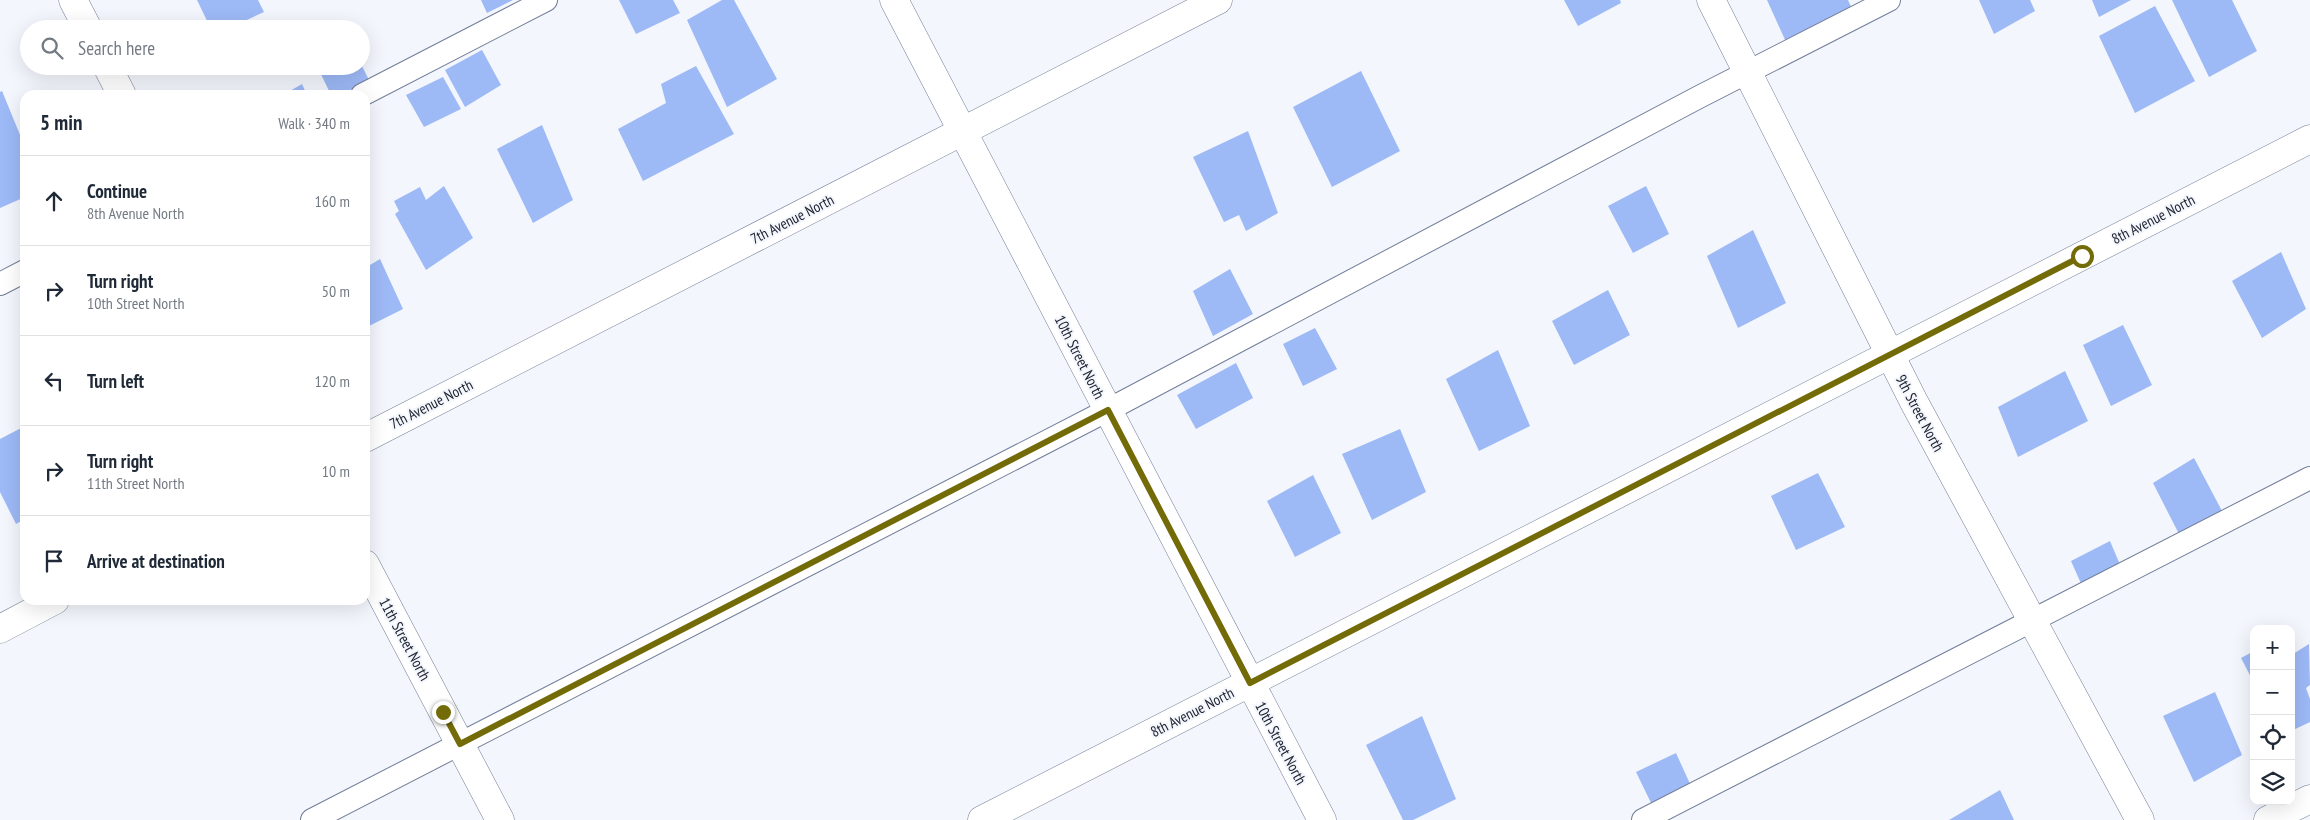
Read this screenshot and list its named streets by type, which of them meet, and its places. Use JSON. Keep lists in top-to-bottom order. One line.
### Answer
{"streets":{"street":["7th Avenue North","8th Avenue North","10th Street North","9th Street North","11th Street North"]},"crossings":[["7th Avenue North","10th Street North"],["8th Avenue North","10th Street North"],["8th Avenue North","9th Street North"]],"page":{"search":"Search here","heading":["5 min","Walk · 340 m"],"list":[["Continue","8th Avenue North","160 m"],["Turn right","10th Street North","50 m"],["Turn left","120 m"],["Turn right","11th Street North","10 m"],"Arrive at destination"],"map_buttons":["+","−"]}}
